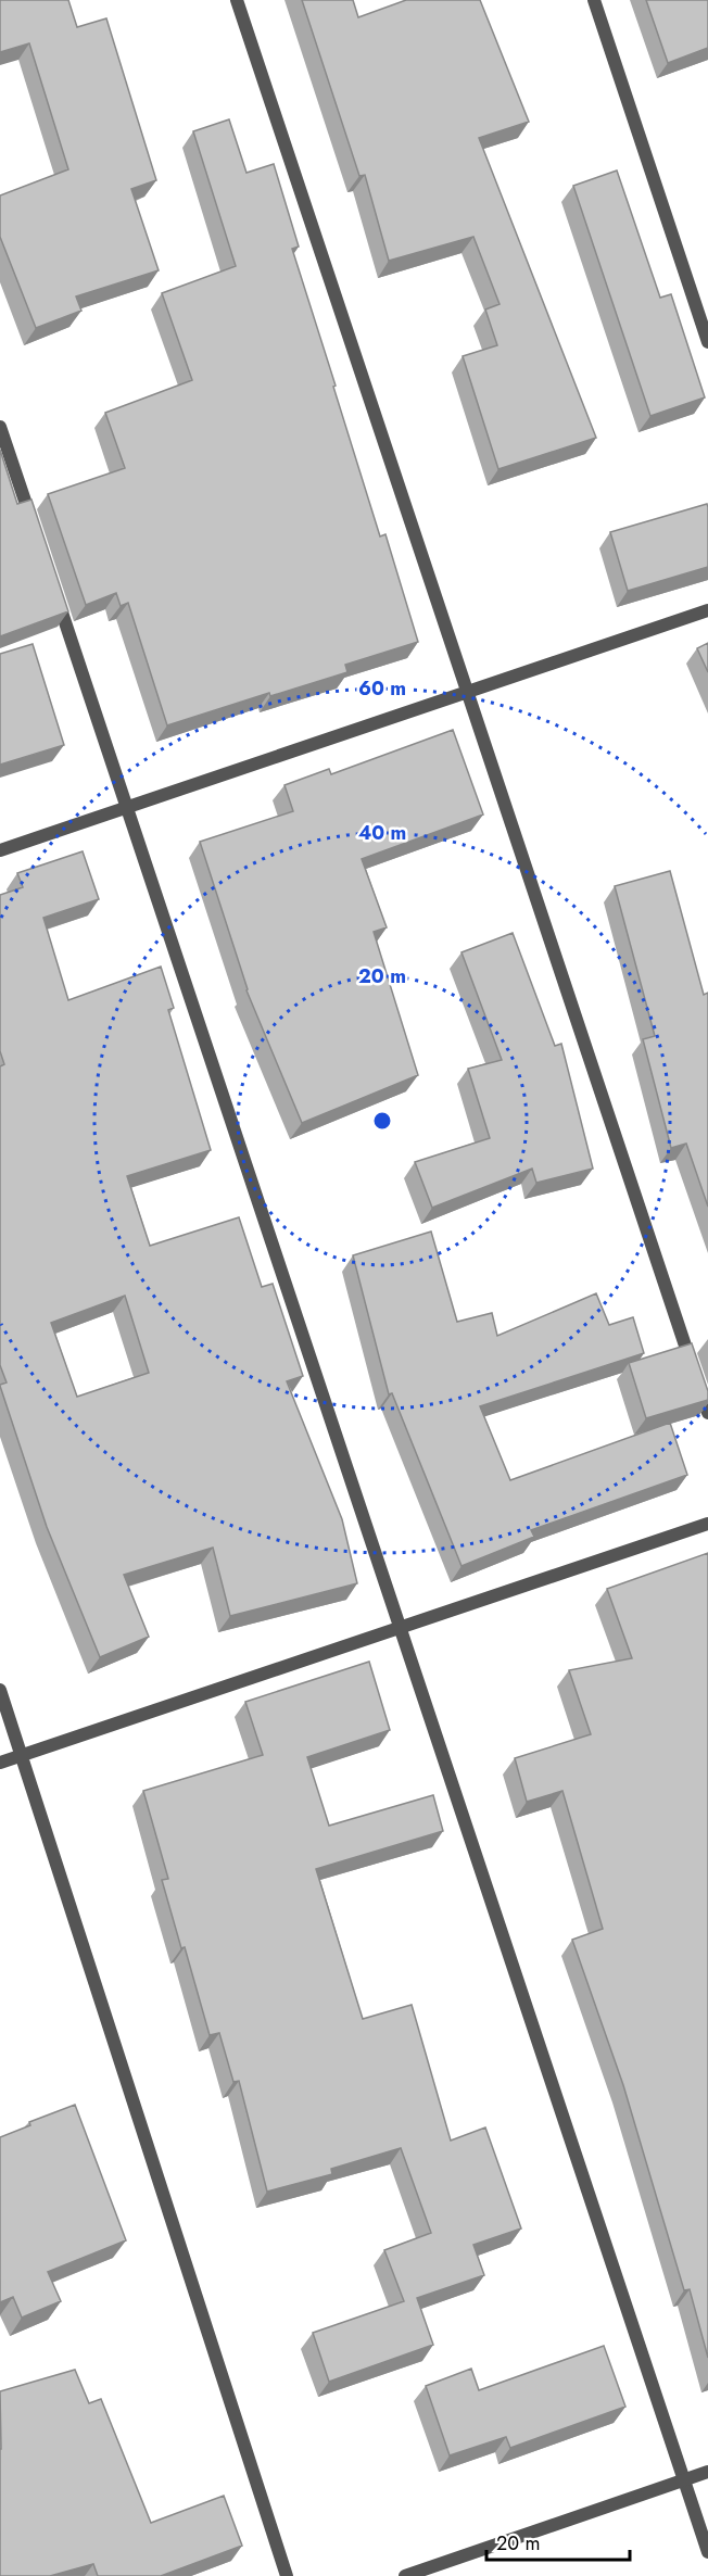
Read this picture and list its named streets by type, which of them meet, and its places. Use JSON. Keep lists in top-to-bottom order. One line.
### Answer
{"scale_bar":"20 m","rings":["60 m","40 m","20 m"]}
